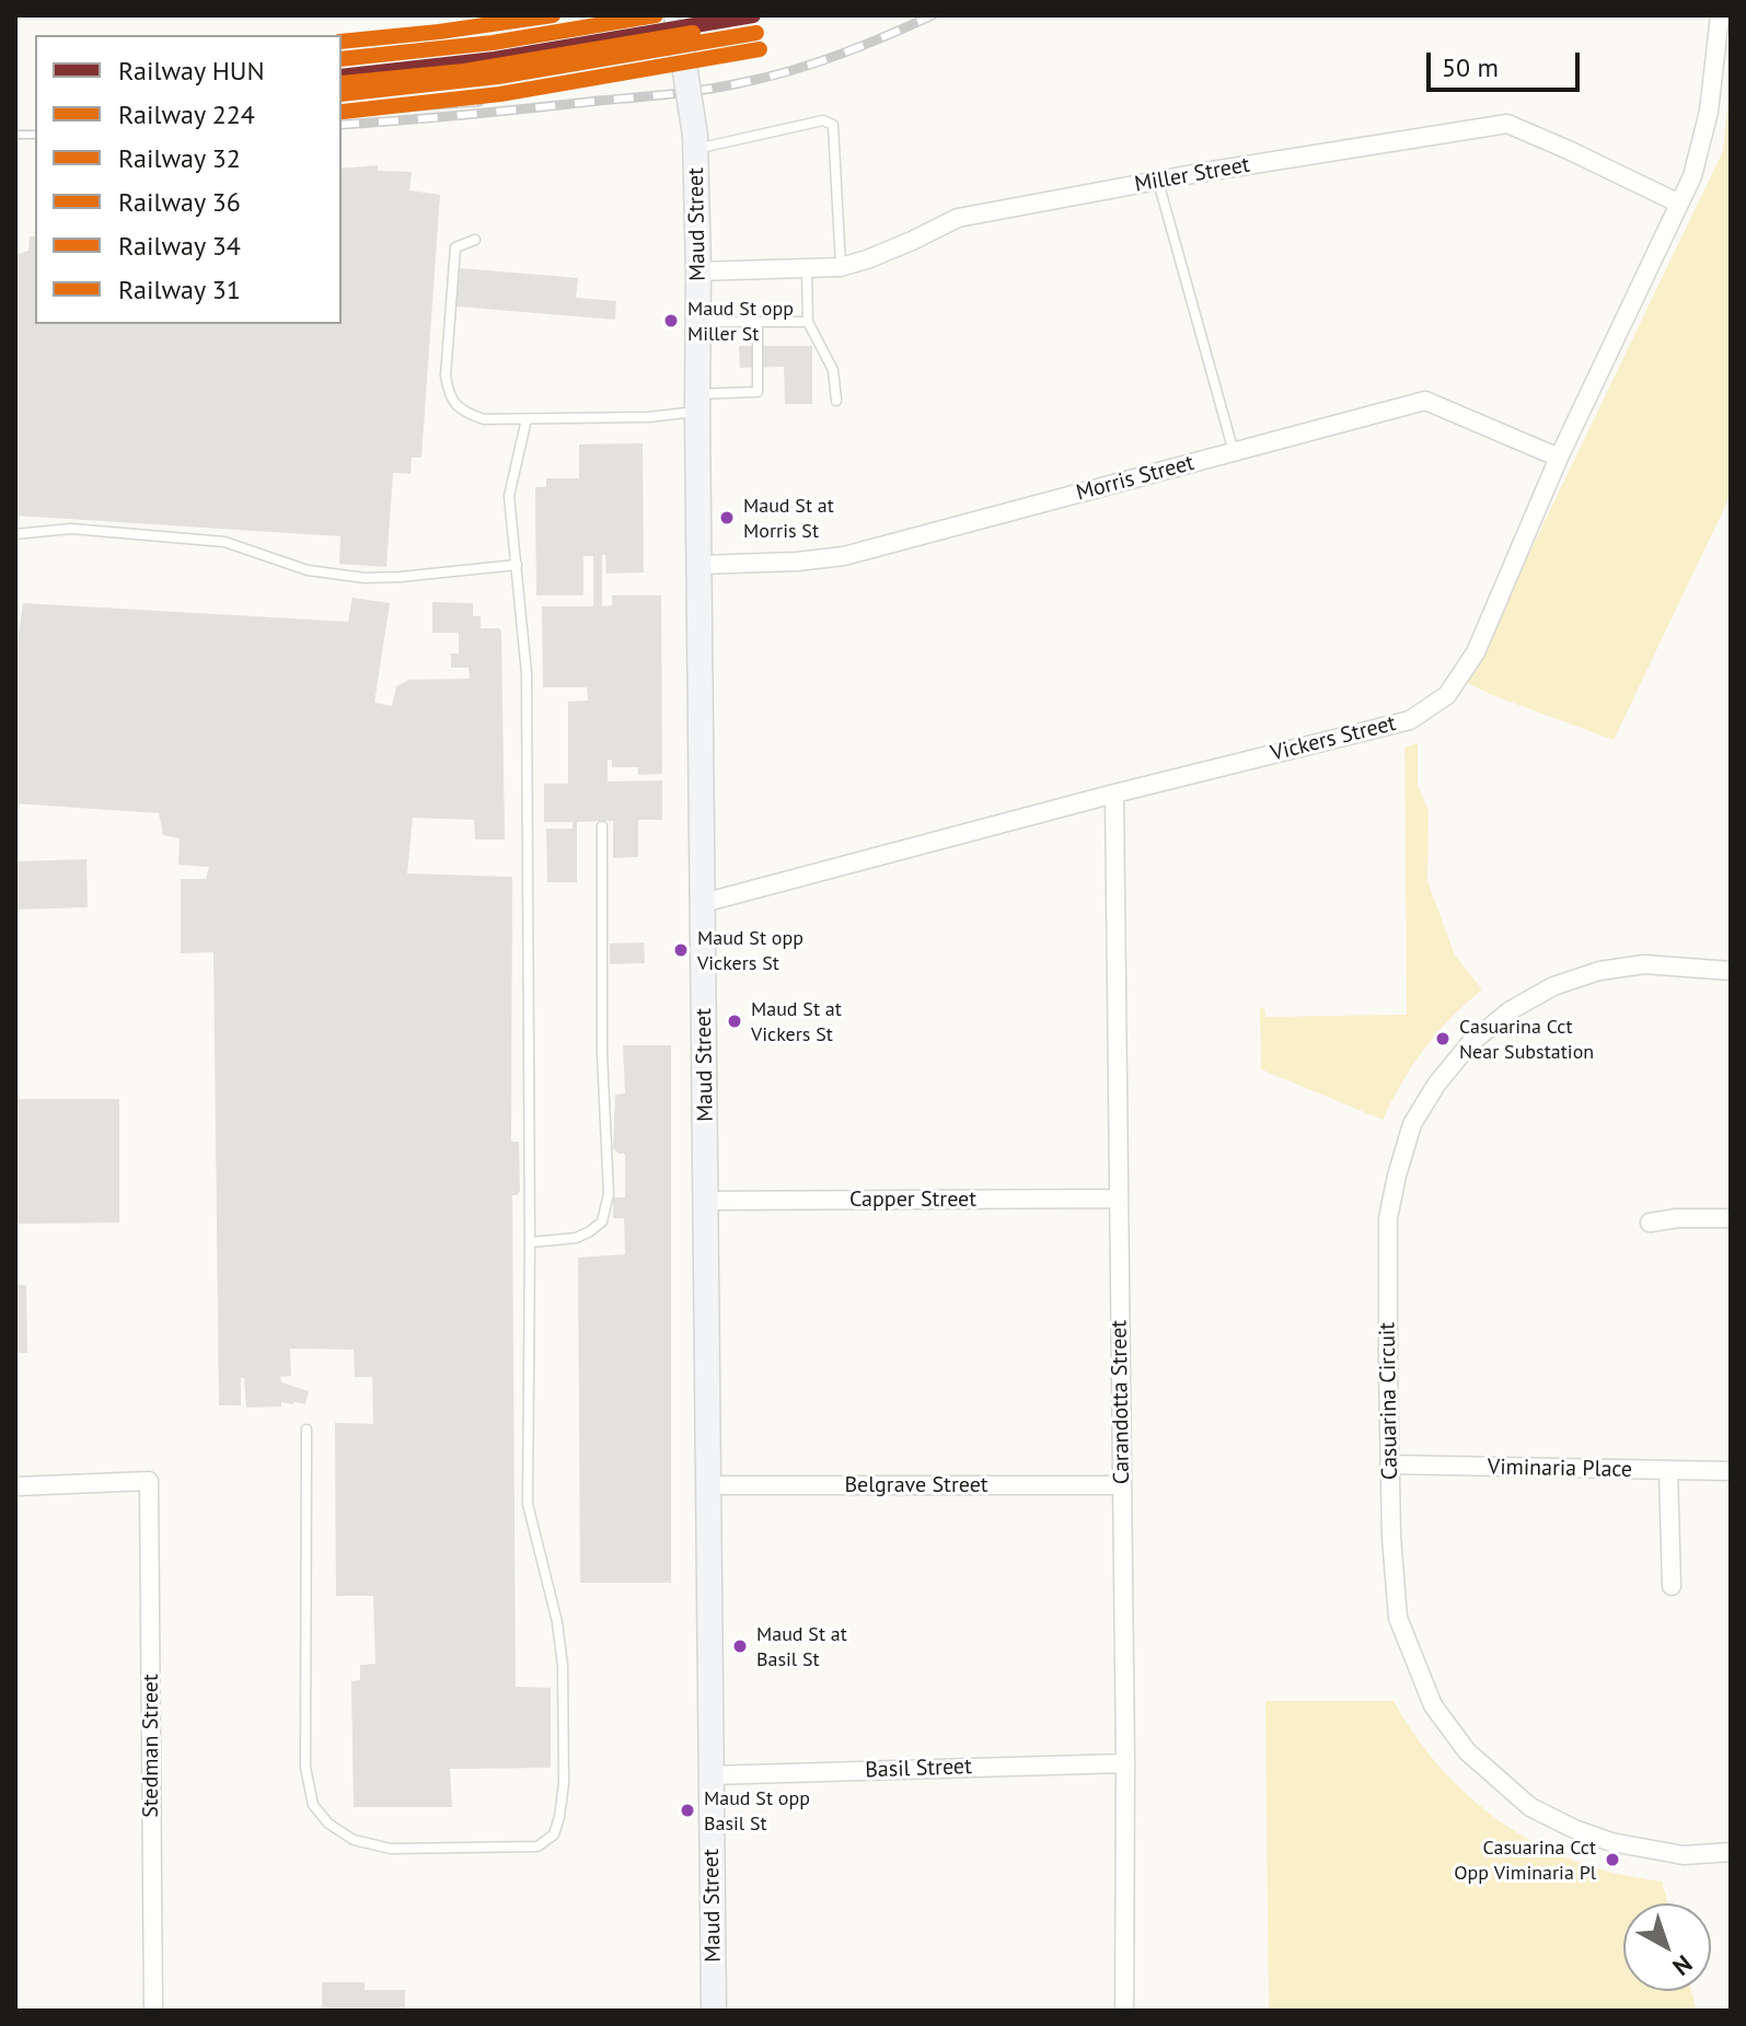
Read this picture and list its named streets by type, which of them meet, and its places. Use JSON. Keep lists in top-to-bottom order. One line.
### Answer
{"streets":{"main road":["Maud Street"],"street":["Miller Street","Morris Street","Vickers Street","Capper Street","Casuarina Circuit","Carandotta Street","Viminaria Place","Belgrave Street","Stedman Street","Basil Street"]},"crossings":[["Miller Street","Maud Street"],["Miller Street","Vickers Street"],["Maud Street","Morris Street"],["Maud Street","Vickers Street"],["Maud Street","Capper Street"],["Maud Street","Belgrave Street"],["Maud Street","Basil Street"],["Morris Street","Vickers Street"],["Vickers Street","Carandotta Street"],["Capper Street","Carandotta Street"],["Casuarina Circuit","Viminaria Place"],["Carandotta Street","Belgrave Street"],["Carandotta Street","Basil Street"]],"places":["Maud St opp Miller St","Maud St at Morris St","Maud St opp Vickers St","Maud St at Vickers St","Casuarina Cct Near Substation","Maud St at Basil St","Maud St opp Basil St","Casuarina Cct Opp Viminaria Pl"],"lines":["rail line HUN","rail line 32","rail line 34","rail line 224","rail line 31","rail line 36"],"legend":["Railway HUN","Railway 224","Railway 32","Railway 36","Railway 34","Railway 31"],"scale_bar":"50 m","north":"bottom right"}
